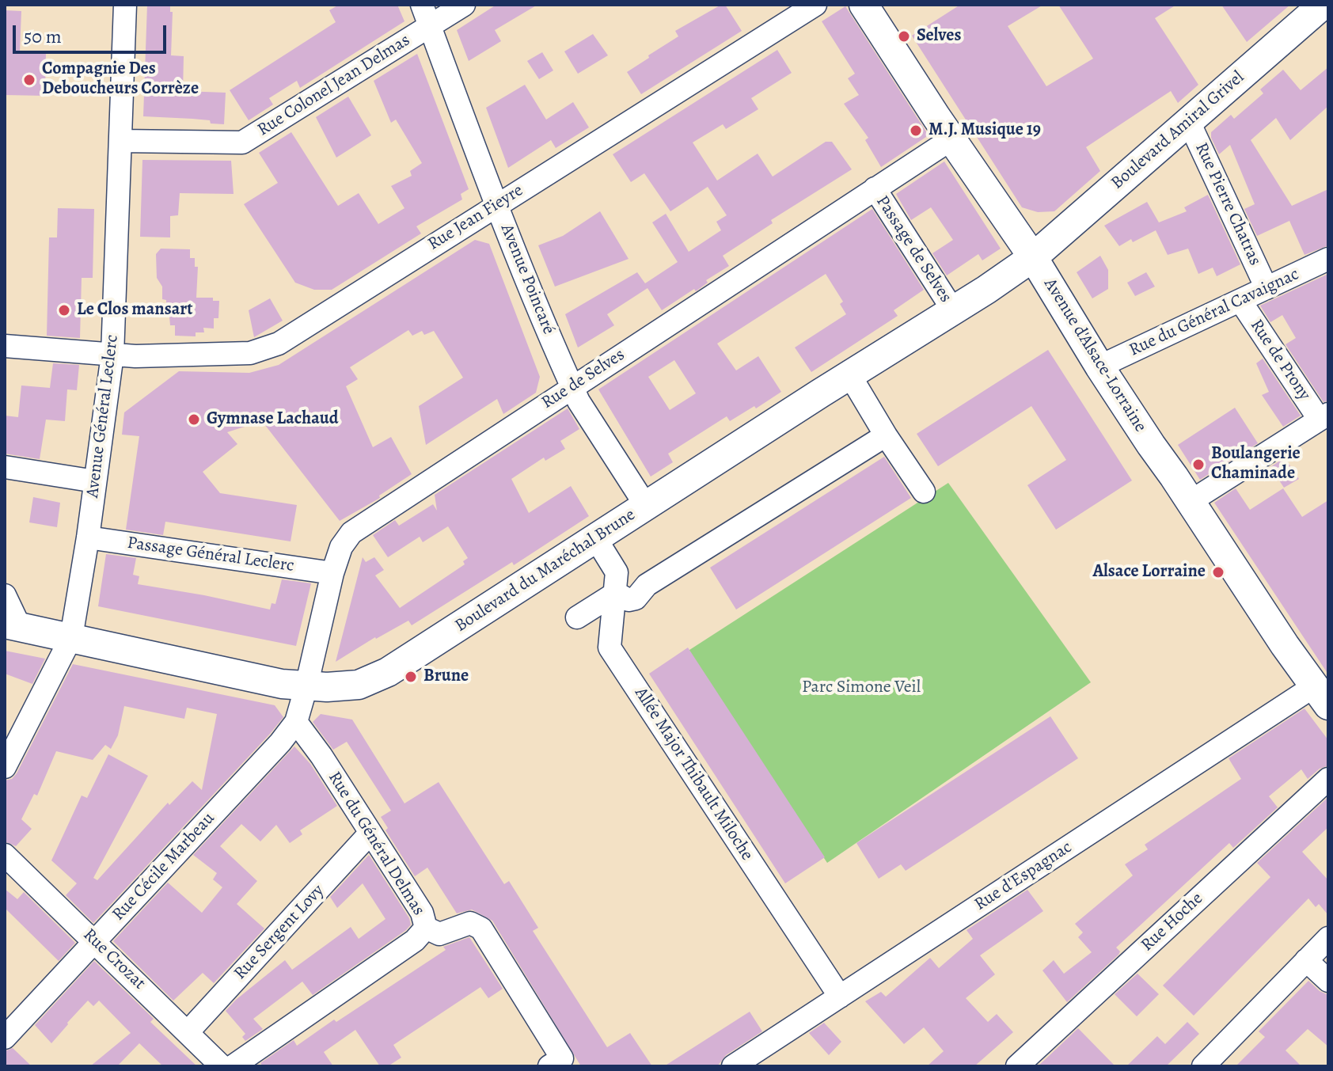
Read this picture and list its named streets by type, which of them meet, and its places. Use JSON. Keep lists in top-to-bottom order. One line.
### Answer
{"streets":{"main road":["Boulevard Amiral Grivel","Avenue d'Alsace-Lorraine","Boulevard du Maréchal Brune"],"street":["Rue Colonel Jean Delmas","Rue Pierre Chatras","Rue Jean Fieyre","Passage de Selves","Avenue Poincaré","Rue du Général Cavaignac","Rue de Prony","Rue de Selves","Avenue Général Leclerc","Passage Général Leclerc","Allée Major Thibault Miloche","Rue du Général Delmas","Rue Cécile Marbeau","Rue d'Espagnac","Rue Hoche","Rue Sergent Lovy","Rue Crozat"]},"crossings":[["Rue Colonel Jean Delmas","Avenue Poincaré"],["Rue Colonel Jean Delmas","Avenue Général Leclerc"],["Boulevard Amiral Grivel","Rue Pierre Chatras"],["Boulevard Amiral Grivel","Avenue d'Alsace-Lorraine"],["Boulevard Amiral Grivel","Boulevard du Maréchal Brune"],["Rue Pierre Chatras","Rue du Général Cavaignac"],["Rue Jean Fieyre","Avenue Poincaré"],["Rue Jean Fieyre","Avenue Général Leclerc"],["Passage de Selves","Rue de Selves"],["Passage de Selves","Boulevard du Maréchal Brune"],["Avenue Poincaré","Rue de Selves"],["Avenue Poincaré","Boulevard du Maréchal Brune"],["Rue du Général Cavaignac","Avenue d'Alsace-Lorraine"],["Rue du Général Cavaignac","Rue de Prony"],["Avenue d'Alsace-Lorraine","Rue de Selves"],["Avenue d'Alsace-Lorraine","Boulevard du Maréchal Brune"],["Avenue d'Alsace-Lorraine","Rue d'Espagnac"],["Rue de Selves","Passage Général Leclerc"],["Rue de Selves","Boulevard du Maréchal Brune"],["Rue de Selves","Rue Cécile Marbeau"],["Avenue Général Leclerc","Passage Général Leclerc"],["Avenue Général Leclerc","Boulevard du Maréchal Brune"],["Boulevard du Maréchal Brune","Rue Cécile Marbeau"],["Allée Major Thibault Miloche","Rue d'Espagnac"],["Rue du Général Delmas","Rue Cécile Marbeau"],["Rue du Général Delmas","Rue Sergent Lovy"],["Rue Cécile Marbeau","Rue Crozat"],["Rue Sergent Lovy","Rue Crozat"]],"parks":["Parc Simone Veil"],"places":["Selves","Compagnie Des Deboucheurs Corrèze","M.J. Musique 19","Le Clos mansart","Gymnase Lachaud","Boulangerie Chaminade","Alsace Lorraine","Brune"],"scale_bar":"50 m"}
